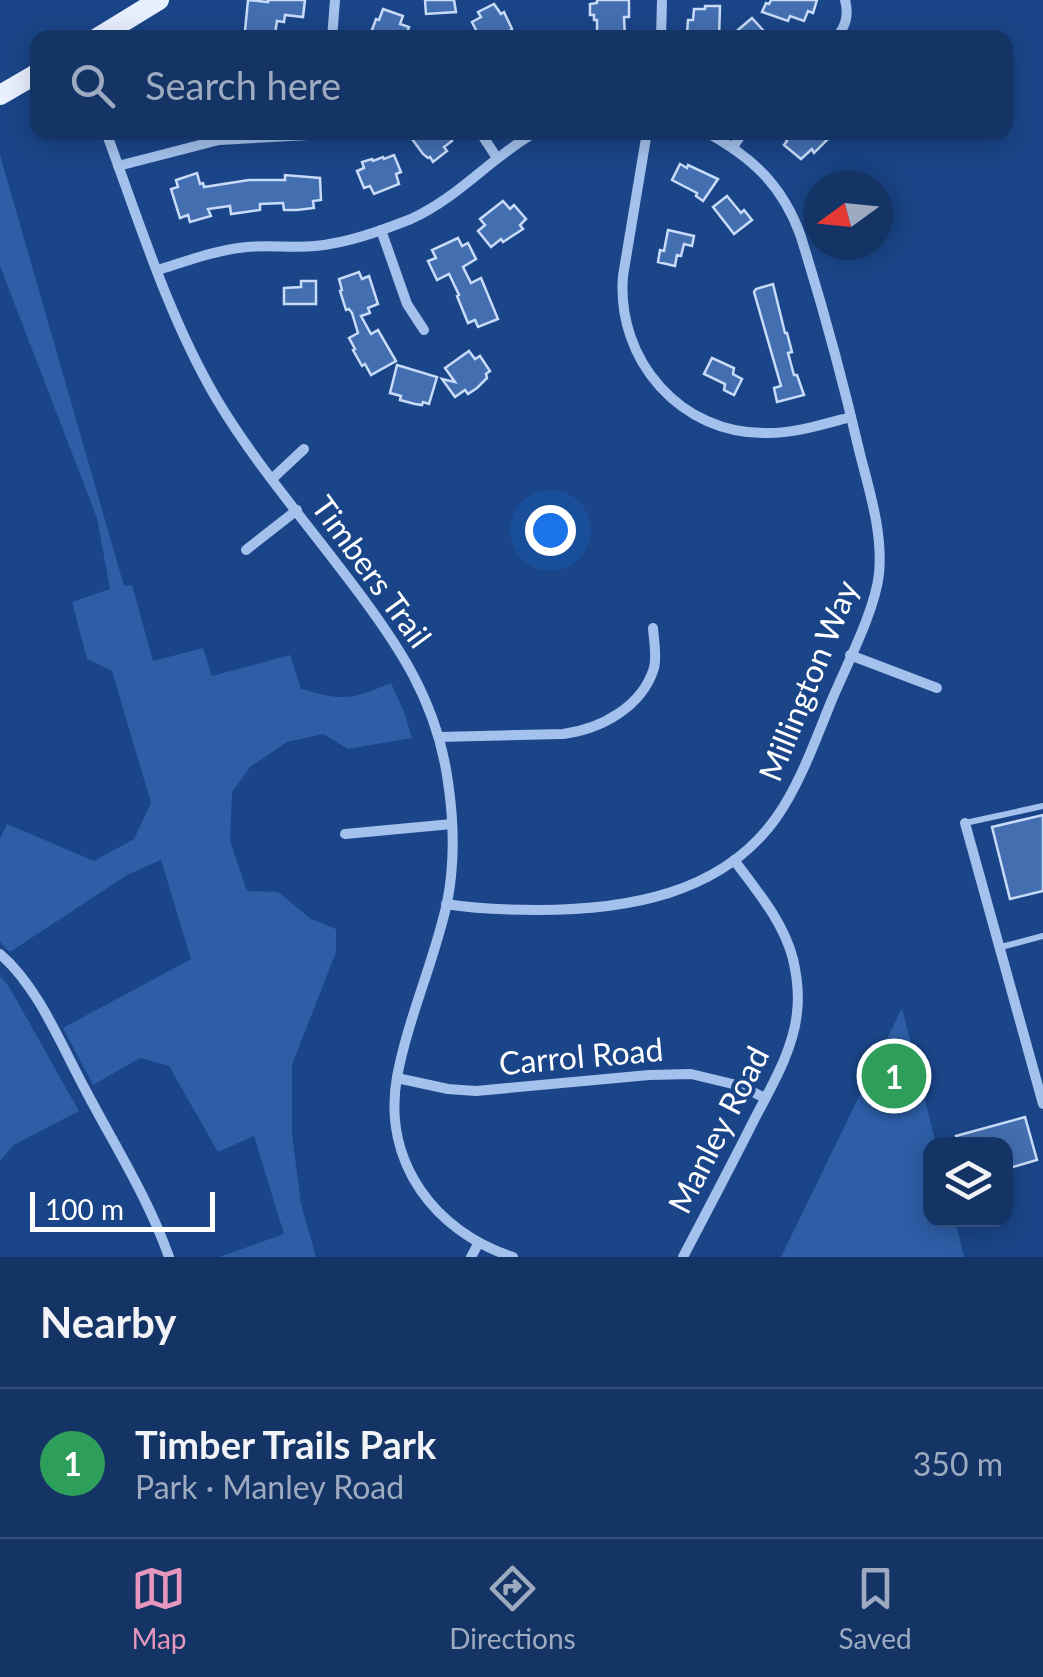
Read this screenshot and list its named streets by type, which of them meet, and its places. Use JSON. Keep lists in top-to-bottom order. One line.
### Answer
{"streets":{"street":["Timbers Trail","Millington Way","Carrol Road","Manley Road"]},"crossings":[["Timbers Trail","Millington Way"],["Timbers Trail","Carrol Road"],["Millington Way","Manley Road"],["Carrol Road","Manley Road"]],"scale_bar":"100 m","north":"left","page":{"search":"Search here","pins":"1","scale":"100 m","heading":"Nearby","list":[{"mark":"1","name":"Timber Trails Park","note":"Park · Manley Road","value":"350 m"}],"nav":["Map","Directions","Saved"]}}
